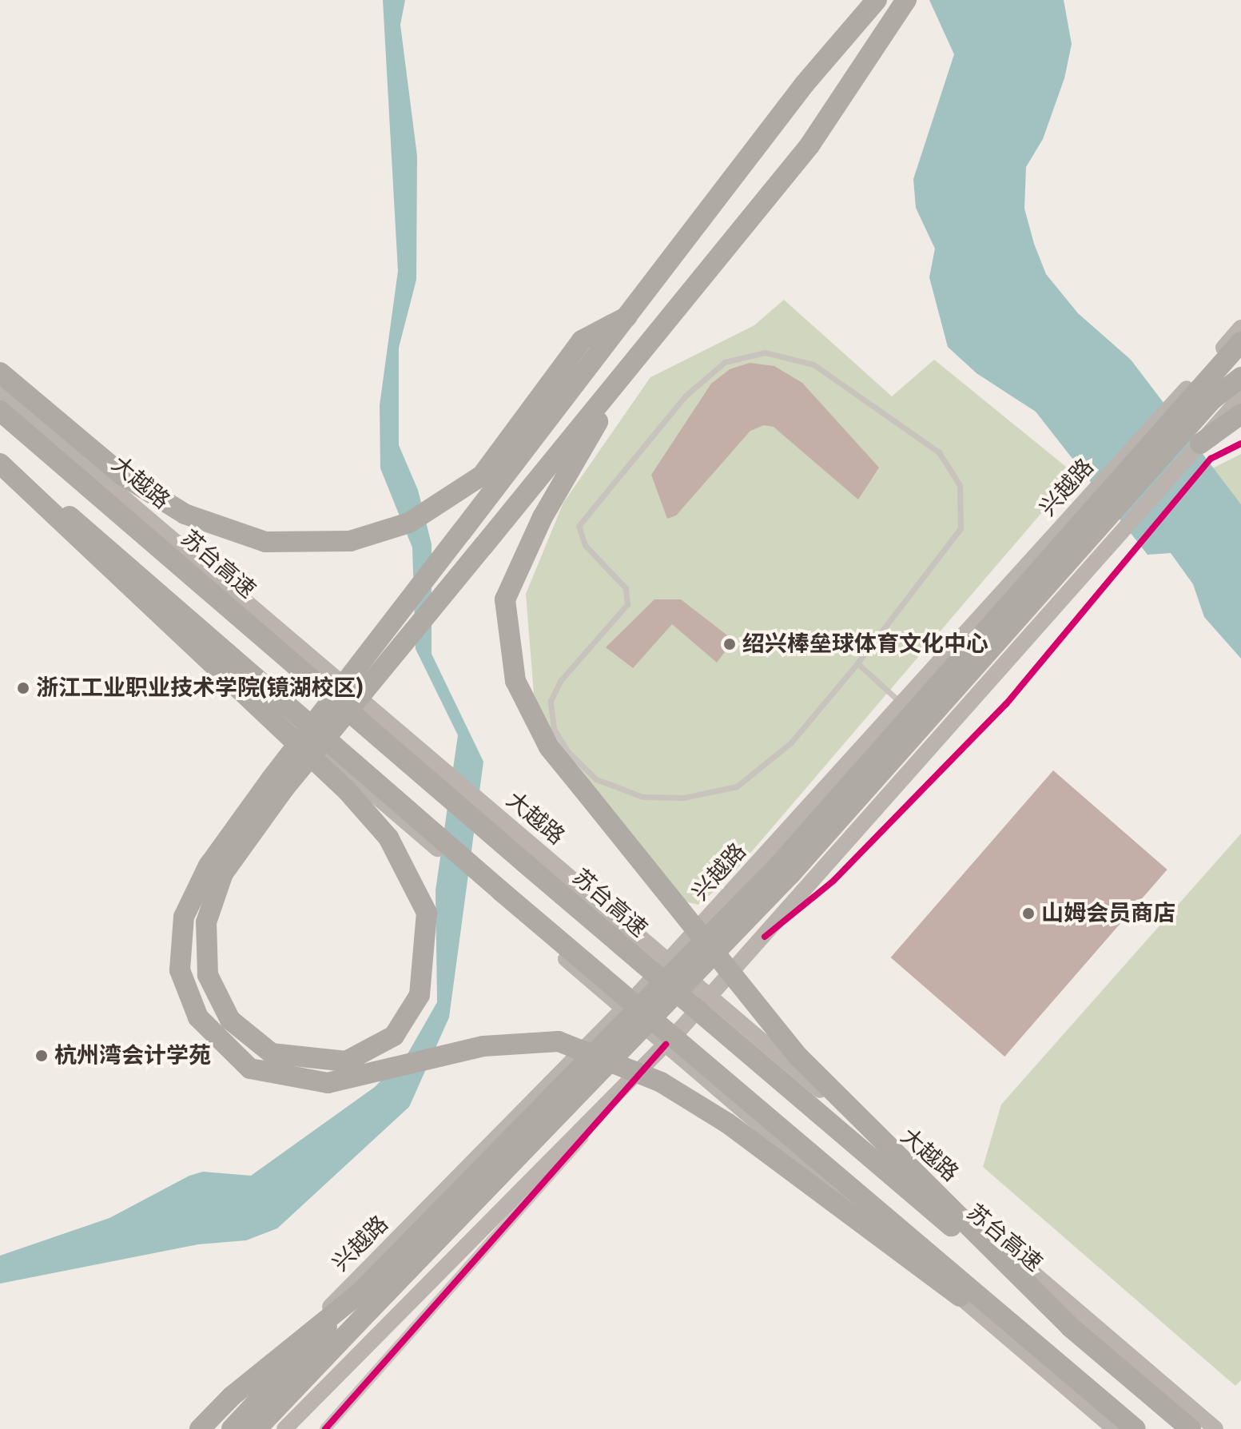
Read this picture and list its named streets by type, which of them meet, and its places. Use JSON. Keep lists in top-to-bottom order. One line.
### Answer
{"streets":{"highway":["苏台高速"],"main road":["大越路","兴越路"]},"crossings":[["大越路","兴越路"]],"places":["绍兴棒垒球体育文化中心","浙江工业职业技术学院(镜湖校区)","山姆会员商店","杭州湾会计学苑"]}
